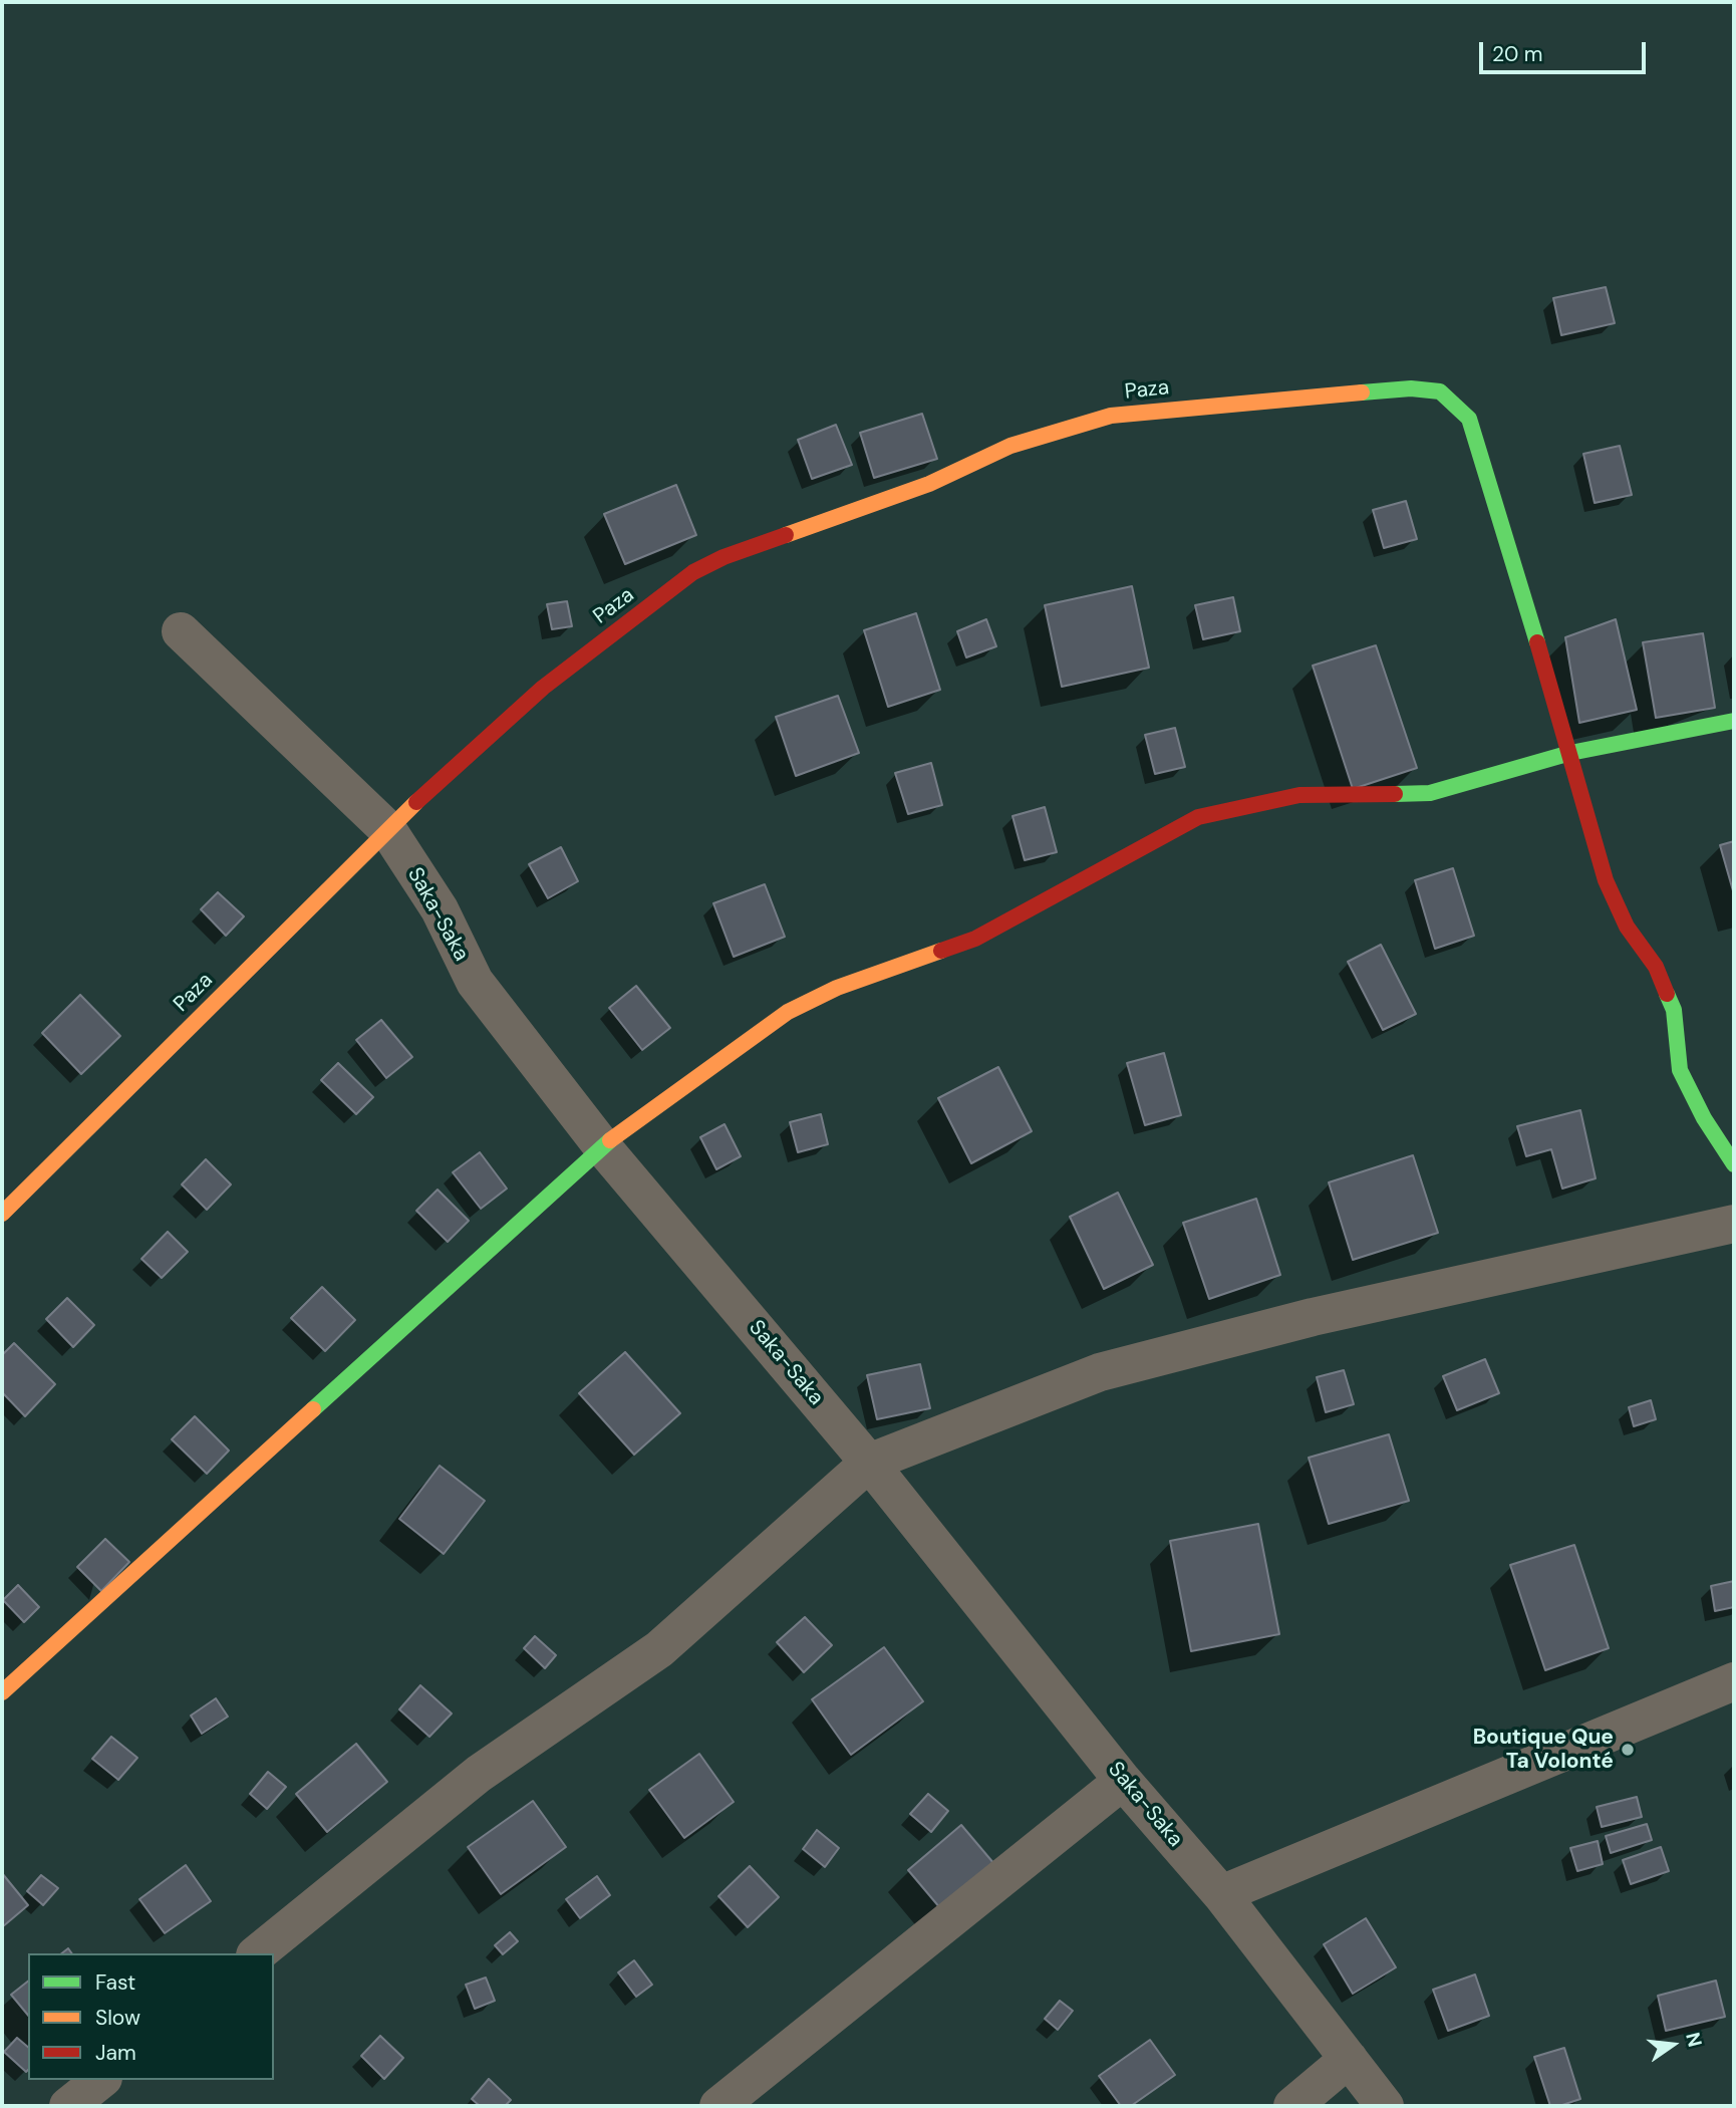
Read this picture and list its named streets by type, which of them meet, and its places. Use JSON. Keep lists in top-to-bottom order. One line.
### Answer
{"streets":{"street":["Paza","Saka-Saka"]},"crossings":[["Paza","Saka-Saka"]],"places":["Boutique Que Ta Volonté"],"legend":["Fast","Slow","Jam"],"scale_bar":"20 m","north":"right"}
